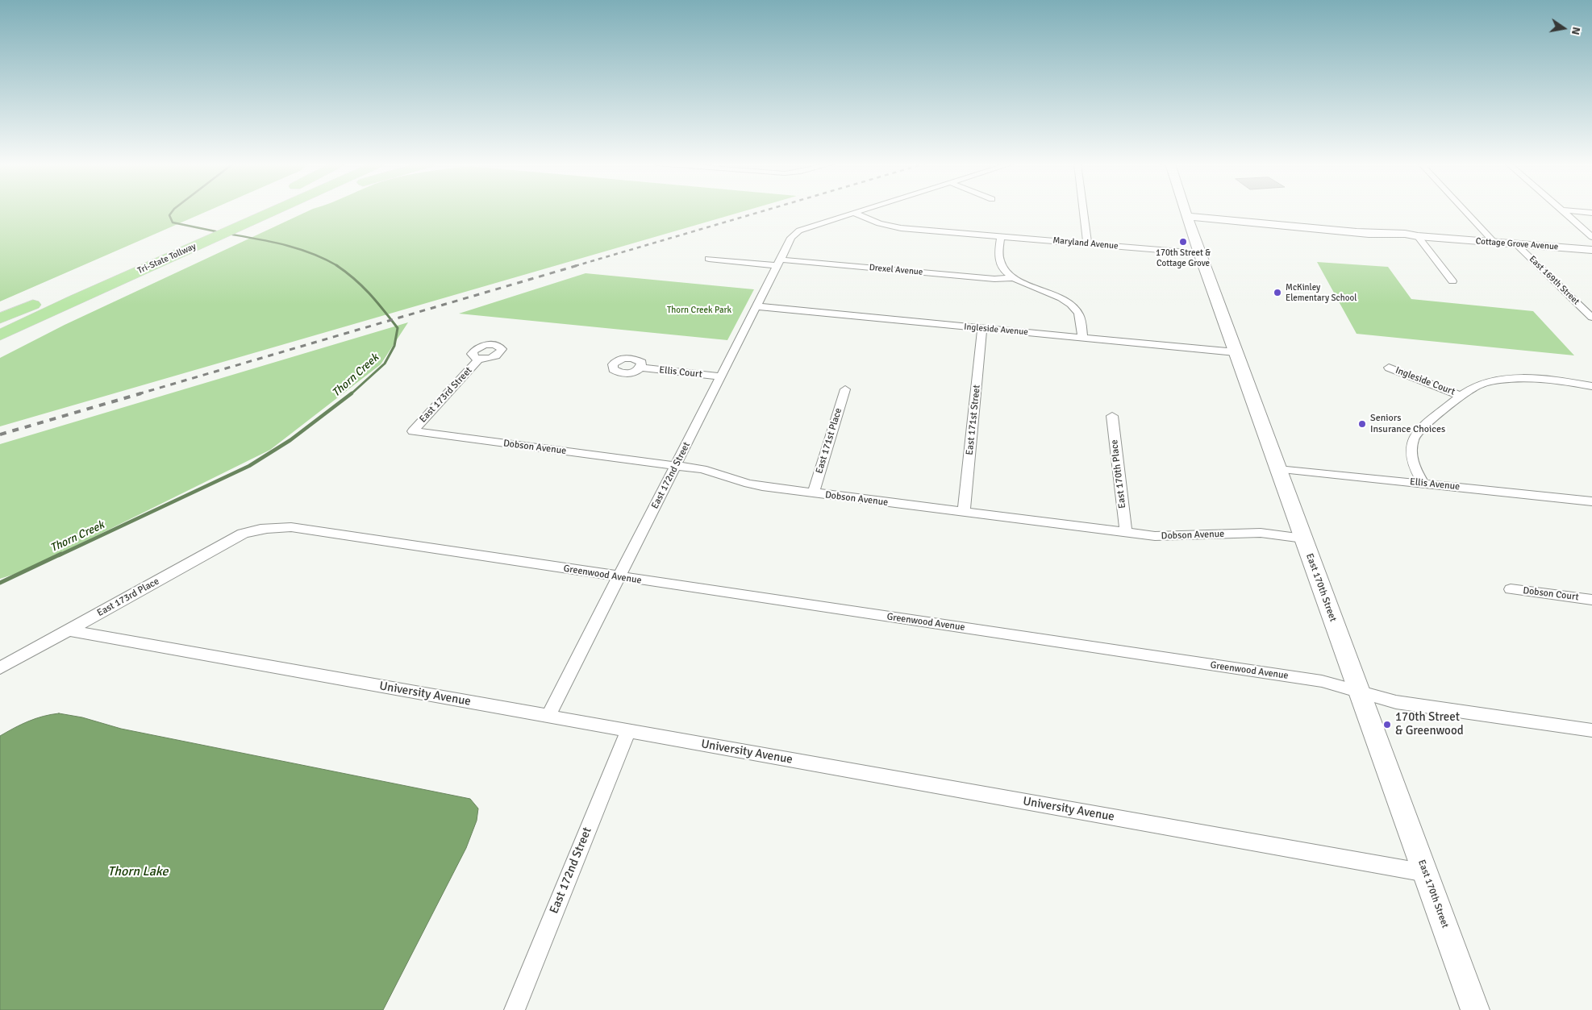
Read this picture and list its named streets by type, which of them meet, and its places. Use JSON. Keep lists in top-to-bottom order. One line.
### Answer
{"streets":{"highway":["Tri-State Tollway"],"street":["Maryland Avenue","Cottage Grove Avenue","Drexel Avenue","East 169th Street","Ingleside Avenue","Ellis Court","Ingleside Court","East 173rd Street","East 171st Street","East 171st Place","Dobson Avenue","East 170th Place","East 172nd Street","Ellis Avenue","Greenwood Avenue","East 170th Street","Dobson Court","East 173rd Place","University Avenue"]},"crossings":[["Maryland Avenue","East 172nd Street"],["Maryland Avenue","East 170th Street"],["Cottage Grove Avenue","East 169th Street"],["Cottage Grove Avenue","East 170th Street"],["Drexel Avenue","East 172nd Street"],["Ingleside Avenue","East 171st Street"],["Ingleside Avenue","East 172nd Street"],["Ingleside Avenue","East 170th Street"],["Ellis Court","East 172nd Street"],["East 173rd Street","Dobson Avenue"],["East 171st Street","Dobson Avenue"],["East 171st Place","Dobson Avenue"],["Dobson Avenue","East 170th Place"],["Dobson Avenue","East 172nd Street"],["Dobson Avenue","East 170th Street"],["East 172nd Street","Greenwood Avenue"],["East 172nd Street","University Avenue"],["Ellis Avenue","East 170th Street"],["Greenwood Avenue","East 170th Street"],["Greenwood Avenue","East 173rd Place"],["East 170th Street","University Avenue"],["East 173rd Place","University Avenue"]],"water":["Thorn Creek","Thorn Lake"],"parks":["Thorn Creek Park"],"places":["170th Street & Cottage Grove","McKinley Elementary School","Seniors Insurance Choices","170th Street & Greenwood"],"north":"right"}
